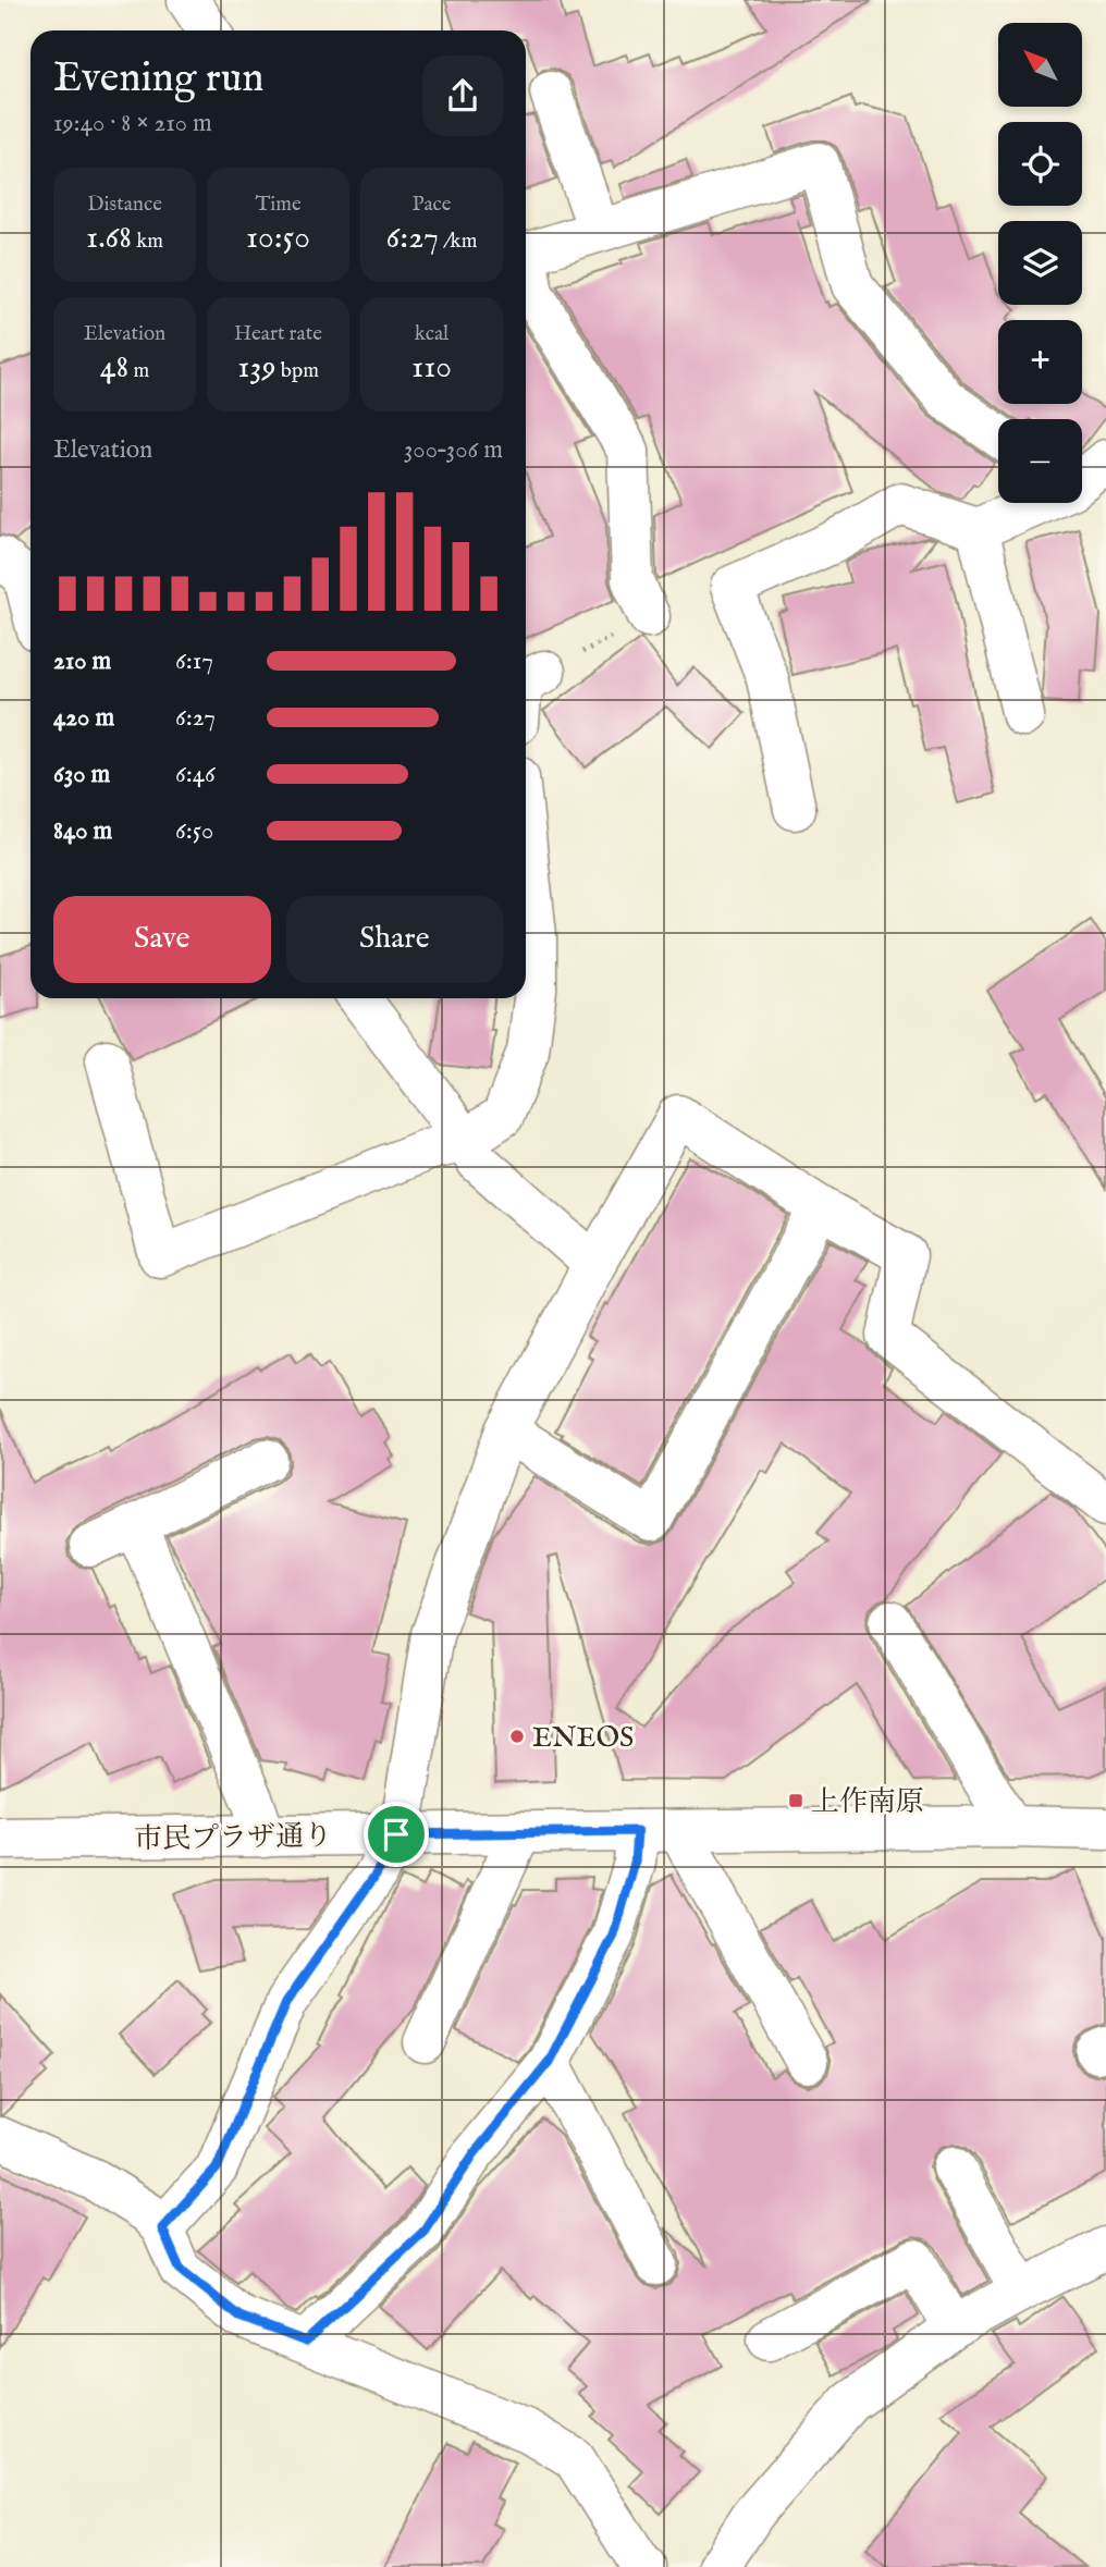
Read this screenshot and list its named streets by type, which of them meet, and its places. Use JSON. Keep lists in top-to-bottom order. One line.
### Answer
{"streets":{"street":["市民プラザ通り"]},"places":{"other":["ENEOS"],"transit":["上作南原"]},"north":"top left","page":{"map_buttons":["+","−"],"heading":["Evening run","19:40 · 8 × 210 m"],"stats":[["Distance","1.68 km"],["Time","10:50"],["Pace","6:27 /km"],["Elevation","48 m"],["Heart rate","139 bpm"],["kcal","110"]],"chart":["Elevation","300–306 m"],"list":[{"name":"210 m","note":"6:17"},{"name":"420 m","note":"6:27"},{"name":"630 m","note":"6:46"},{"name":"840 m","note":"6:50"}],"buttons":["Save","Share"]}}
